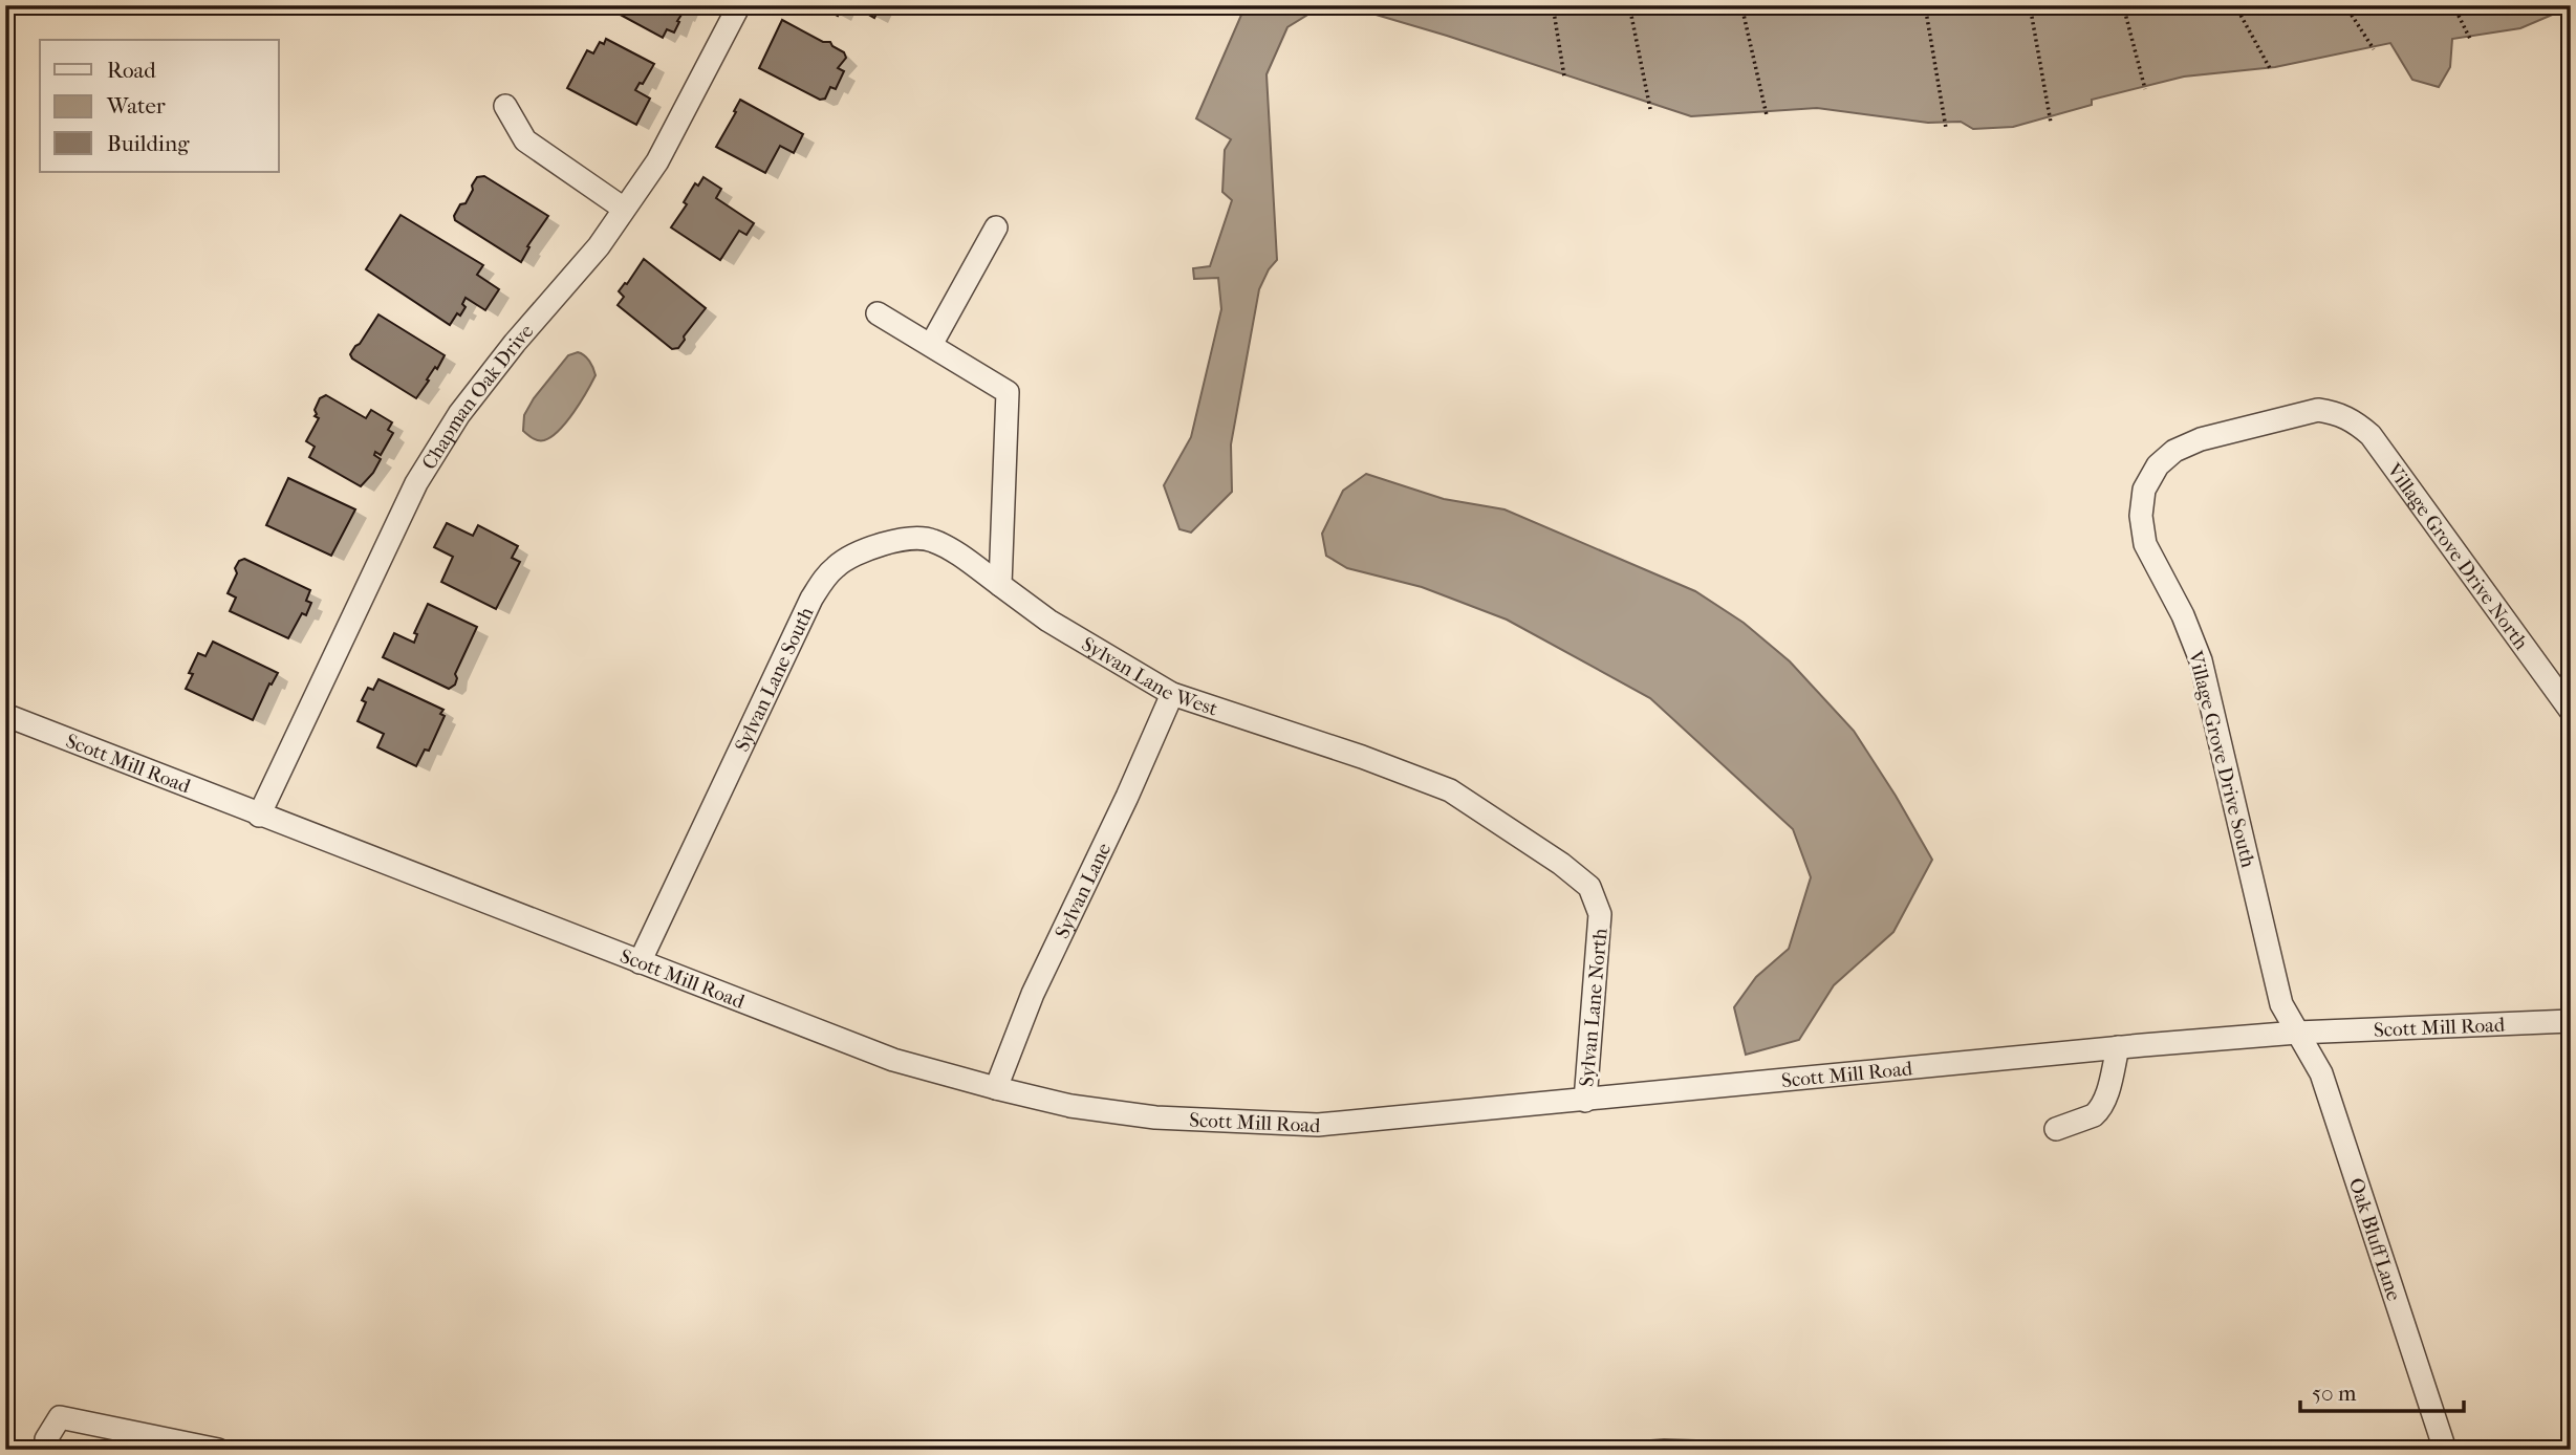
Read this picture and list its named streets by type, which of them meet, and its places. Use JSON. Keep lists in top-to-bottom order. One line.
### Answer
{"streets":{"street":["Chapman Oak Drive","Village Grove Drive North","Sylvan Lane West","Sylvan Lane South","Village Grove Drive South","Scott Mill Road","Sylvan Lane","Sylvan Lane North","Oak Bluff Lane"]},"crossings":[["Chapman Oak Drive","Scott Mill Road"],["Village Grove Drive North","Village Grove Drive South"],["Sylvan Lane West","Sylvan Lane South"],["Sylvan Lane West","Sylvan Lane"],["Sylvan Lane West","Sylvan Lane North"],["Sylvan Lane South","Scott Mill Road"],["Village Grove Drive South","Scott Mill Road"],["Village Grove Drive South","Oak Bluff Lane"],["Scott Mill Road","Sylvan Lane"],["Scott Mill Road","Sylvan Lane North"],["Scott Mill Road","Oak Bluff Lane"]],"legend":["Road","Water","Building"],"scale_bar":"50 m"}
